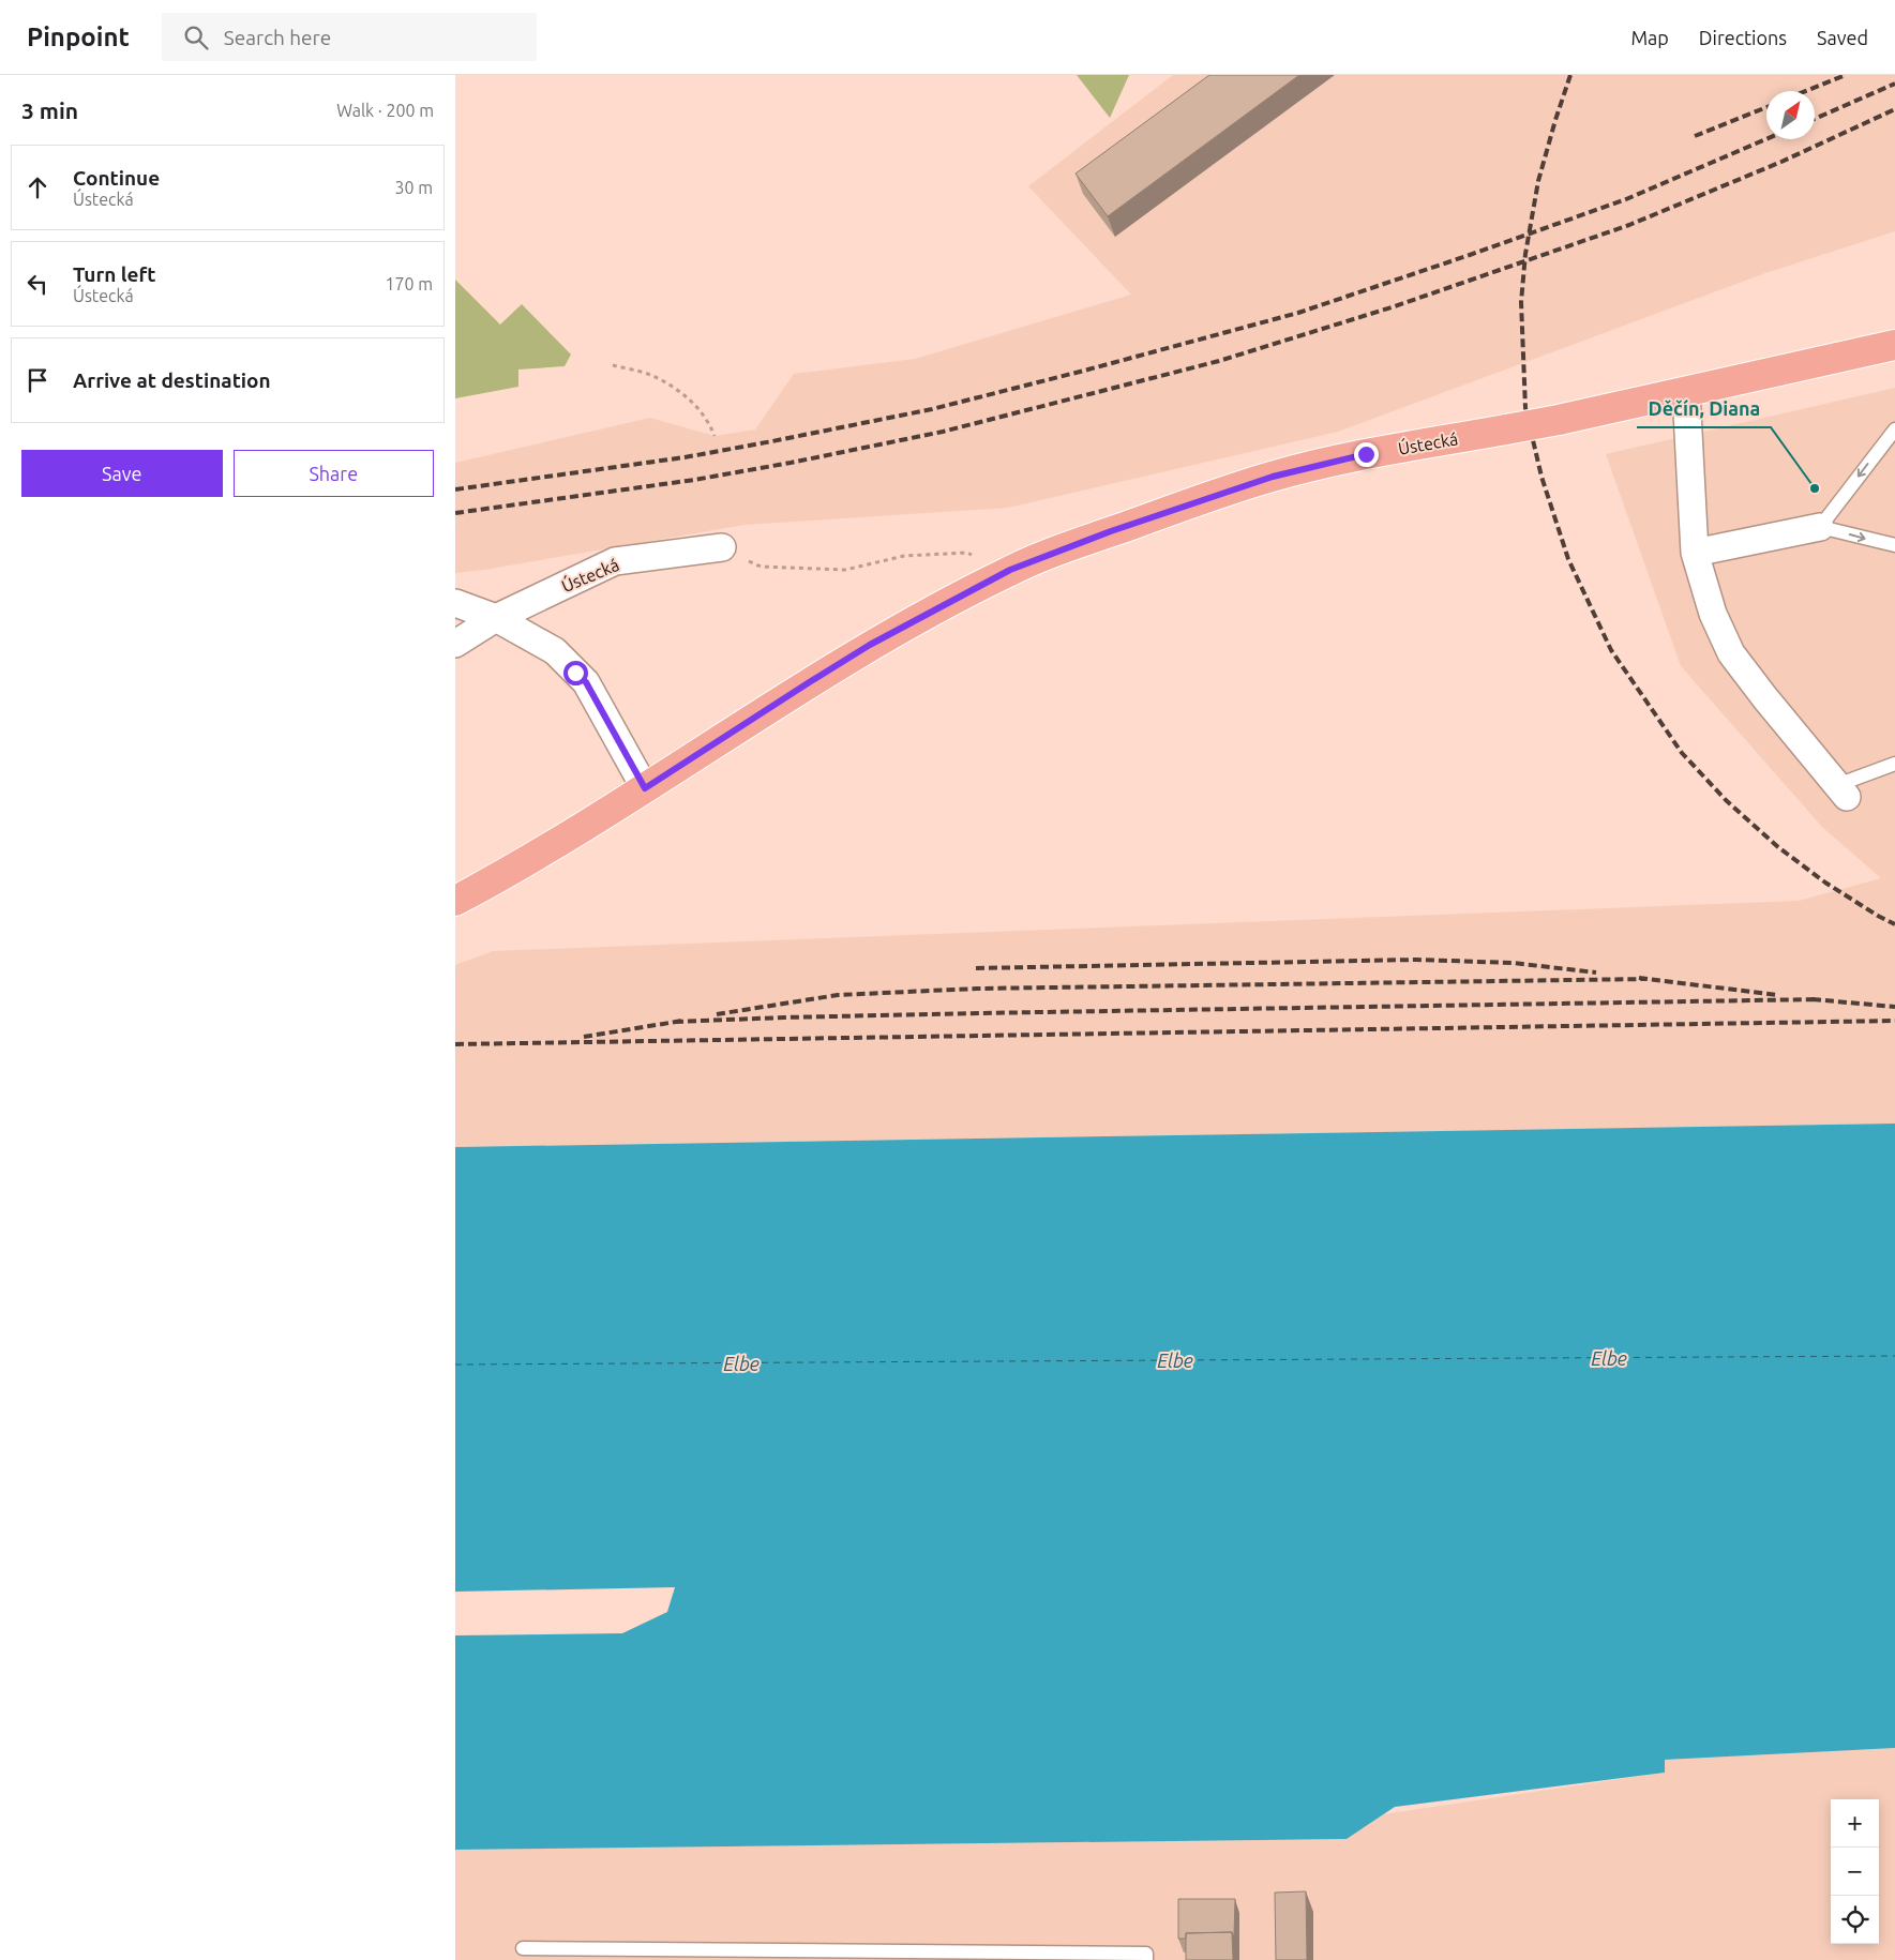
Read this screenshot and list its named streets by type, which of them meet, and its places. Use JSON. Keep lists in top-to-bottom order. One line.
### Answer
{"streets":{"main road":["Ústecká"]},"water":["Elbe"],"places":["Děčín, Diana"],"north":"top right","page":{"header":"Pinpoint","search":"Search here","nav":["Map","Directions","Saved"],"heading":["3 min","Walk · 200 m"],"list":[["Continue","Ústecká","30 m"],["Turn left","Ústecká","170 m"],"Arrive at destination"],"buttons":["Save","Share"],"map_buttons":["+","−"]}}
